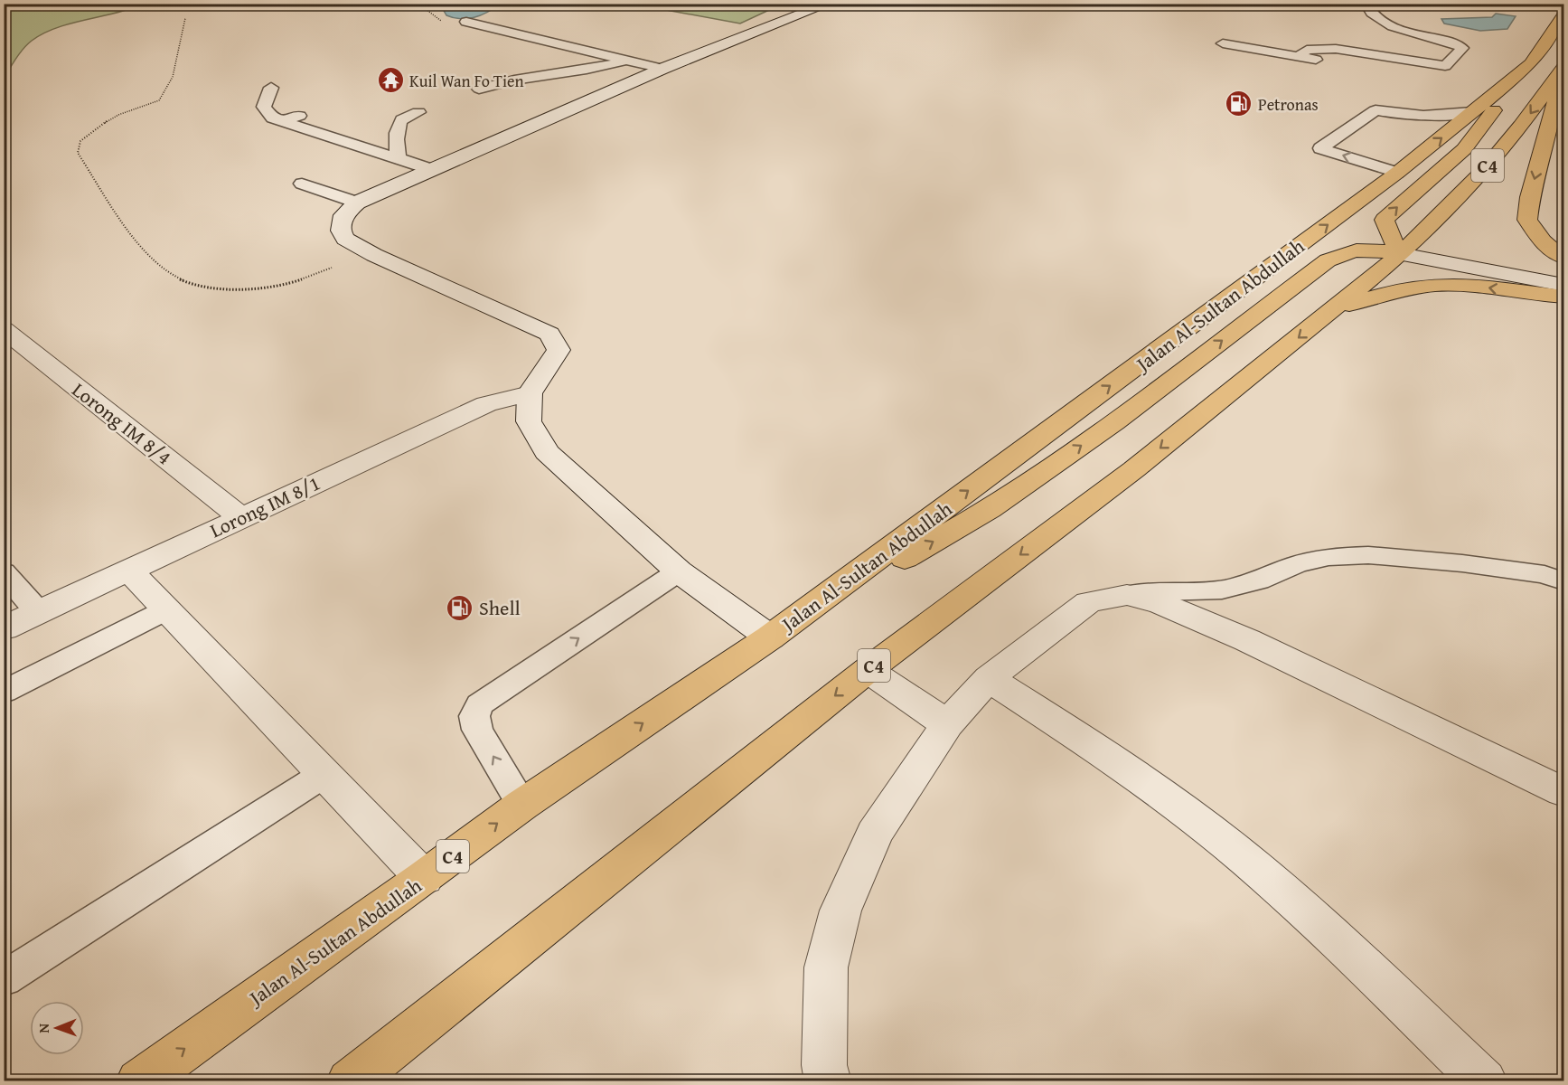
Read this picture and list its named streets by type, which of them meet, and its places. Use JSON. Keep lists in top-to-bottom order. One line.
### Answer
{"streets":{"main road":["C4","Jalan Al-Sultan Abdullah"],"street":["Lorong IM 8/4","Lorong IM 8/1"]},"crossings":[["Lorong IM 8/4","Lorong IM 8/1"]],"places":{"temple":["Kuil Wan Fo Tien"],"fuel station":["Petronas","Shell"]},"north":"left"}
